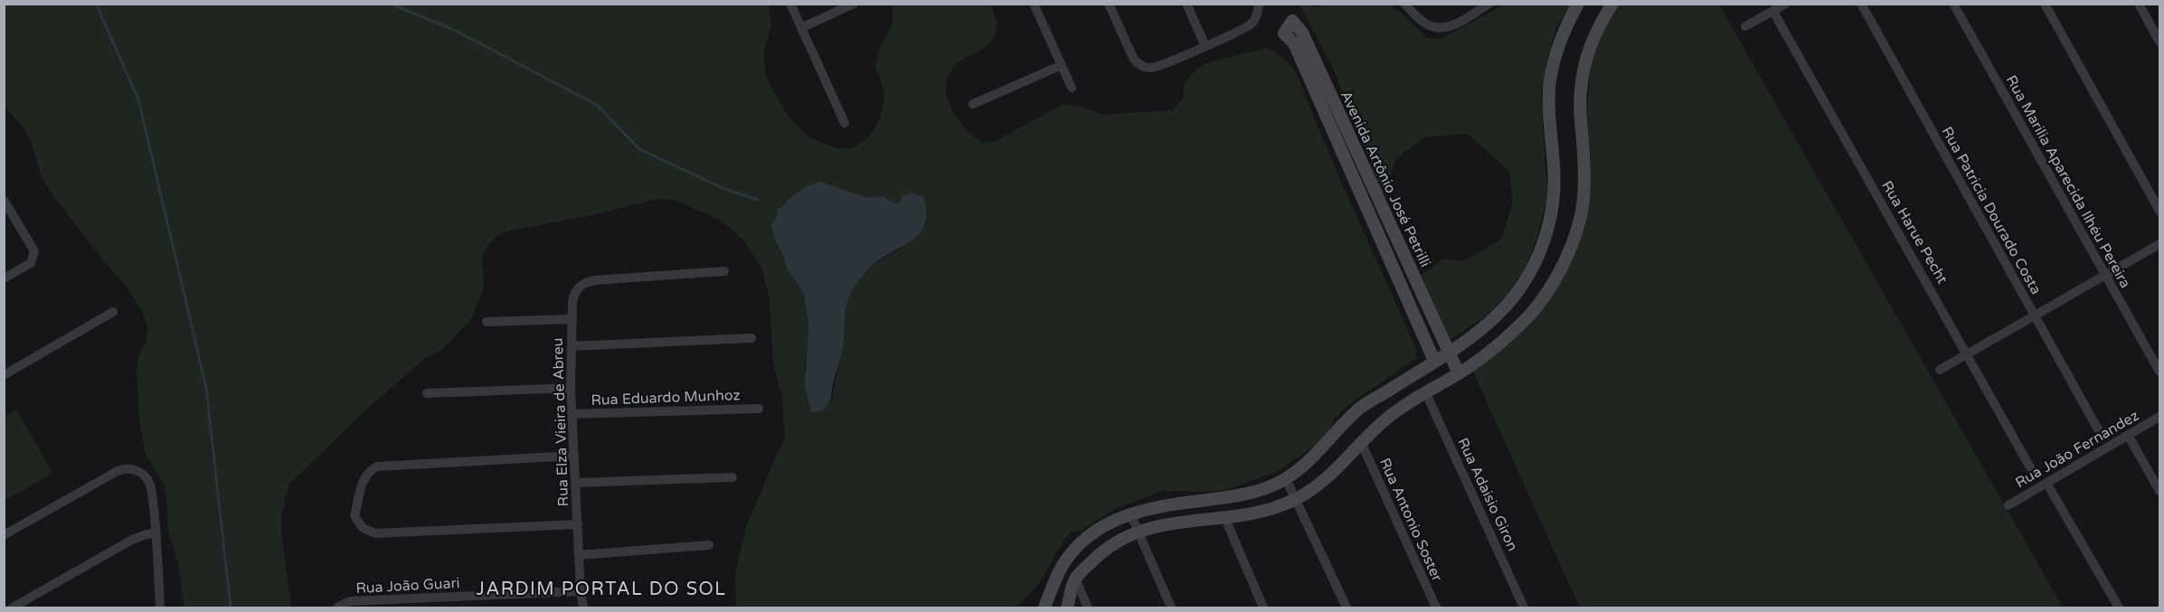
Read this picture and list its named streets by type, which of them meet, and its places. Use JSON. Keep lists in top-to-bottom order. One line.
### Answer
{"streets":{"main road":["Avenida Artônio José Petrilli"],"street":["Rua Marilia Aparecida Ilhéu Pereira","Rua Patricia Dourado Costa","Rua Harue Pecht","Rua Eduardo Munhoz","Rua Elza Vieira de Abreu","Rua João Fernandez","Rua Adaisio Giron","Rua Antonio Soster","Rua João Guari"]},"crossings":[["Rua Eduardo Munhoz","Rua Elza Vieira de Abreu"],["Rua Elza Vieira de Abreu","Rua João Guari"]],"districts":["JARDIM PORTAL DO SOL"]}
